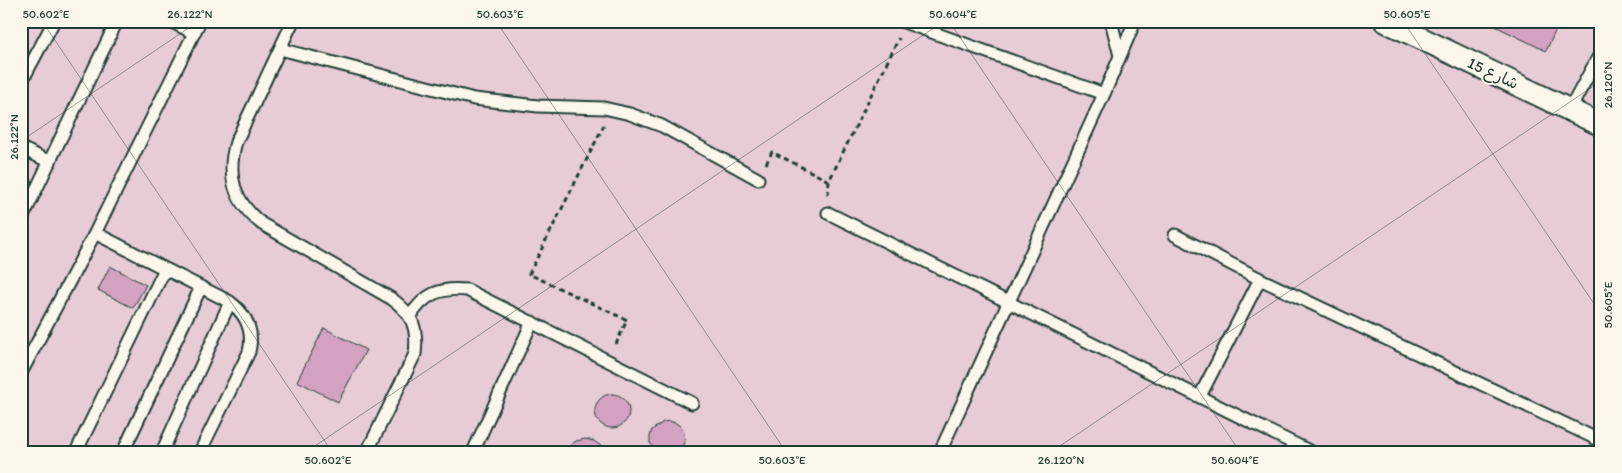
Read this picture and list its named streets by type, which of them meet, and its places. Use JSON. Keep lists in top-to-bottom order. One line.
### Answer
{"streets":{"street":["شارع 15"]},"coordinates":["50.602°E","26.122°N","50.603°E","50.604°E","50.605°E","26.120°N"]}
